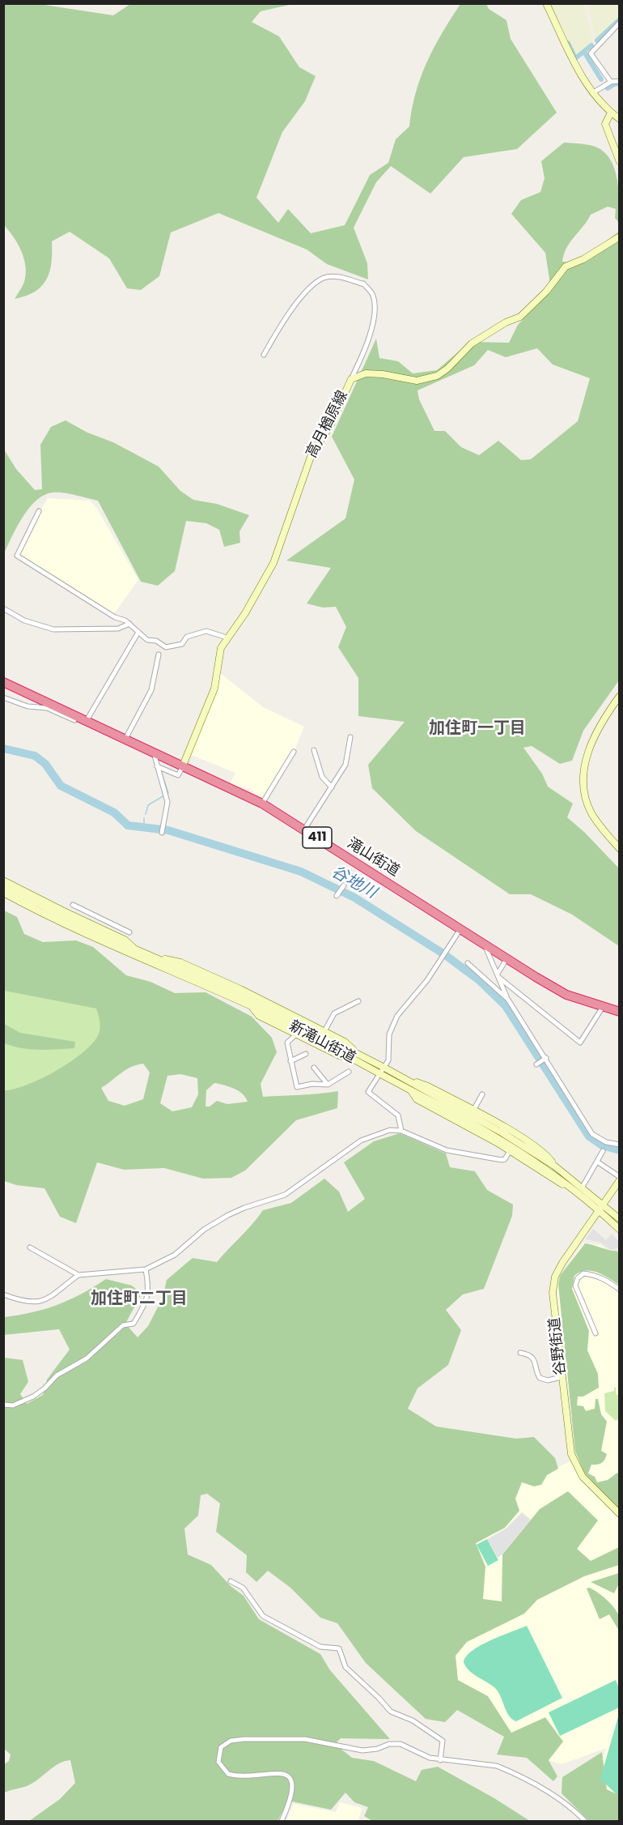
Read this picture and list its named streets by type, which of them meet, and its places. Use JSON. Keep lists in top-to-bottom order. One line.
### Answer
{"streets":{"highway":["411","滝山街道"],"main road":["高月楢原線","新滝山街道","谷野街道"]},"crossings":[["高月楢原線","滝山街道"],["新滝山街道","谷野街道"]],"districts":["加住町一丁目","加住町二丁目"],"water":["谷地川"]}
